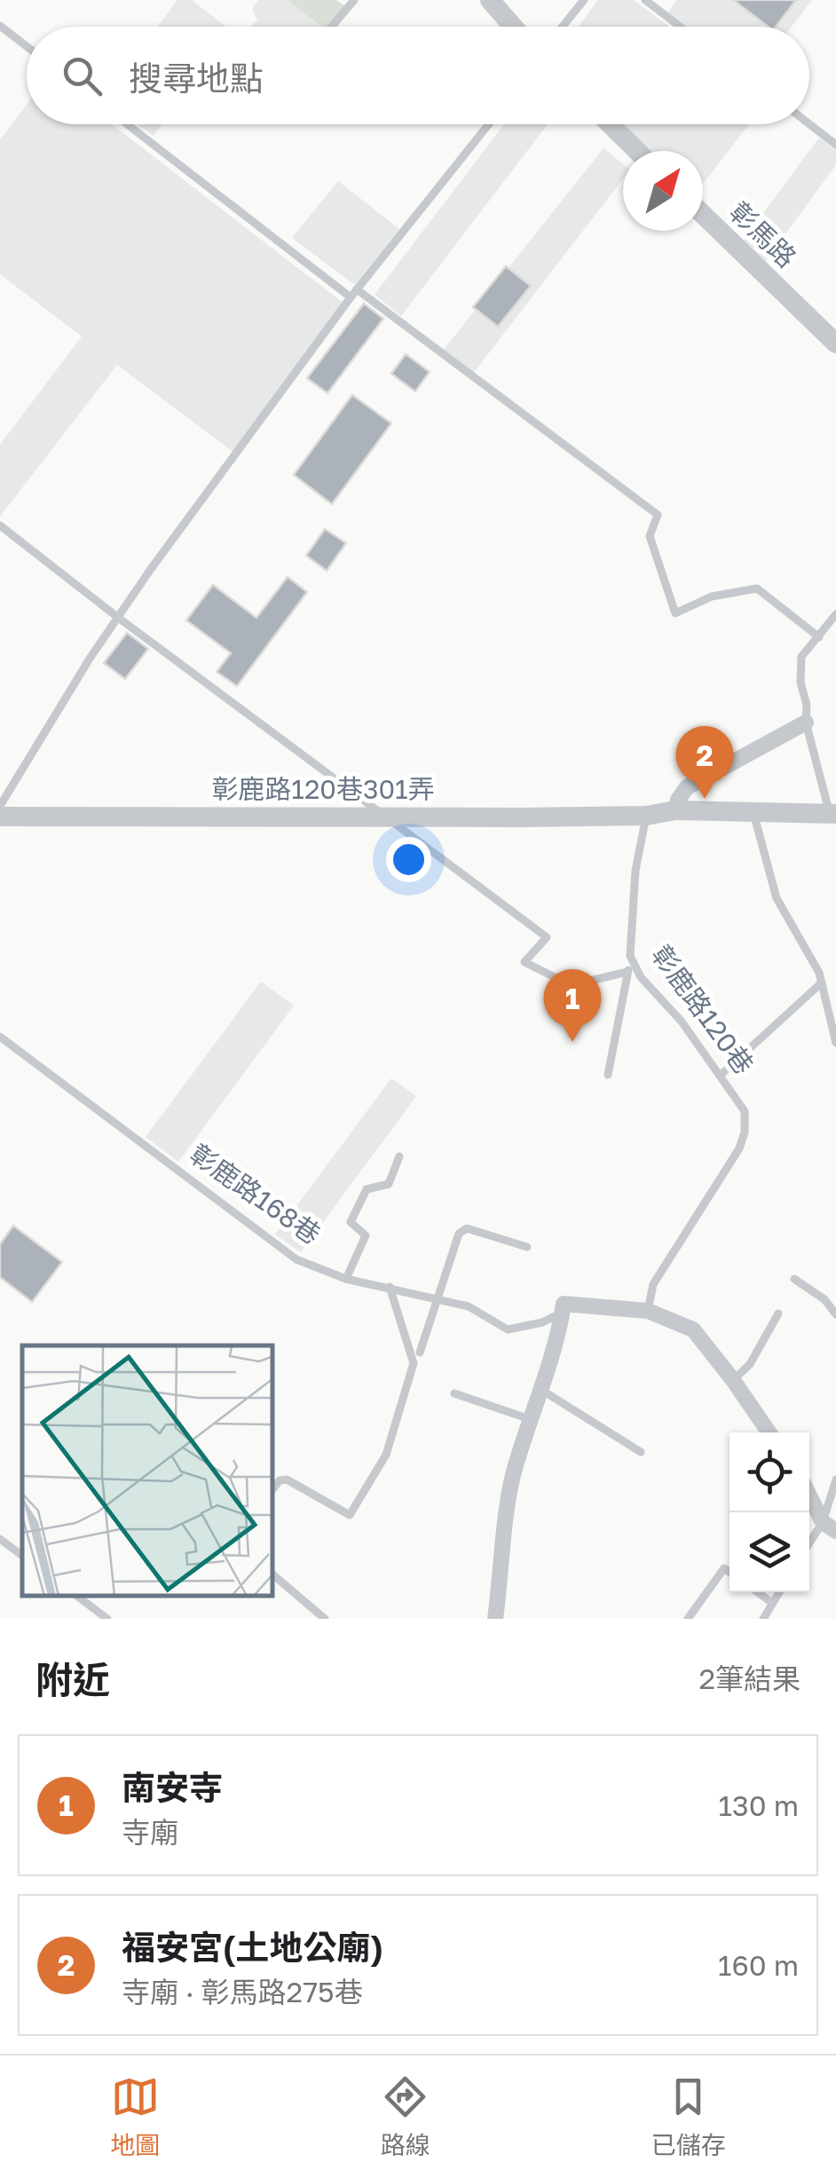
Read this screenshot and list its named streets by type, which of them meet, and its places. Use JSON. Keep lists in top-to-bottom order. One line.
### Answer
{"streets":{"street":["彰馬路","彰鹿路120巷301弄"],"lane":["彰鹿路120巷","彰鹿路168巷"]},"crossings":[["彰鹿路120巷301弄","彰鹿路120巷"]],"north":"top right","page":{"search":"搜尋地點","pins":["2","1"],"heading":["附近","2筆結果"],"list":[{"mark":"1","name":"南安寺","note":"寺廟","value":"130 m"},{"mark":"2","name":"福安宮(土地公廟)","note":"寺廟 · 彰馬路275巷","value":"160 m"}],"nav":["地圖","路線","已儲存"]}}
